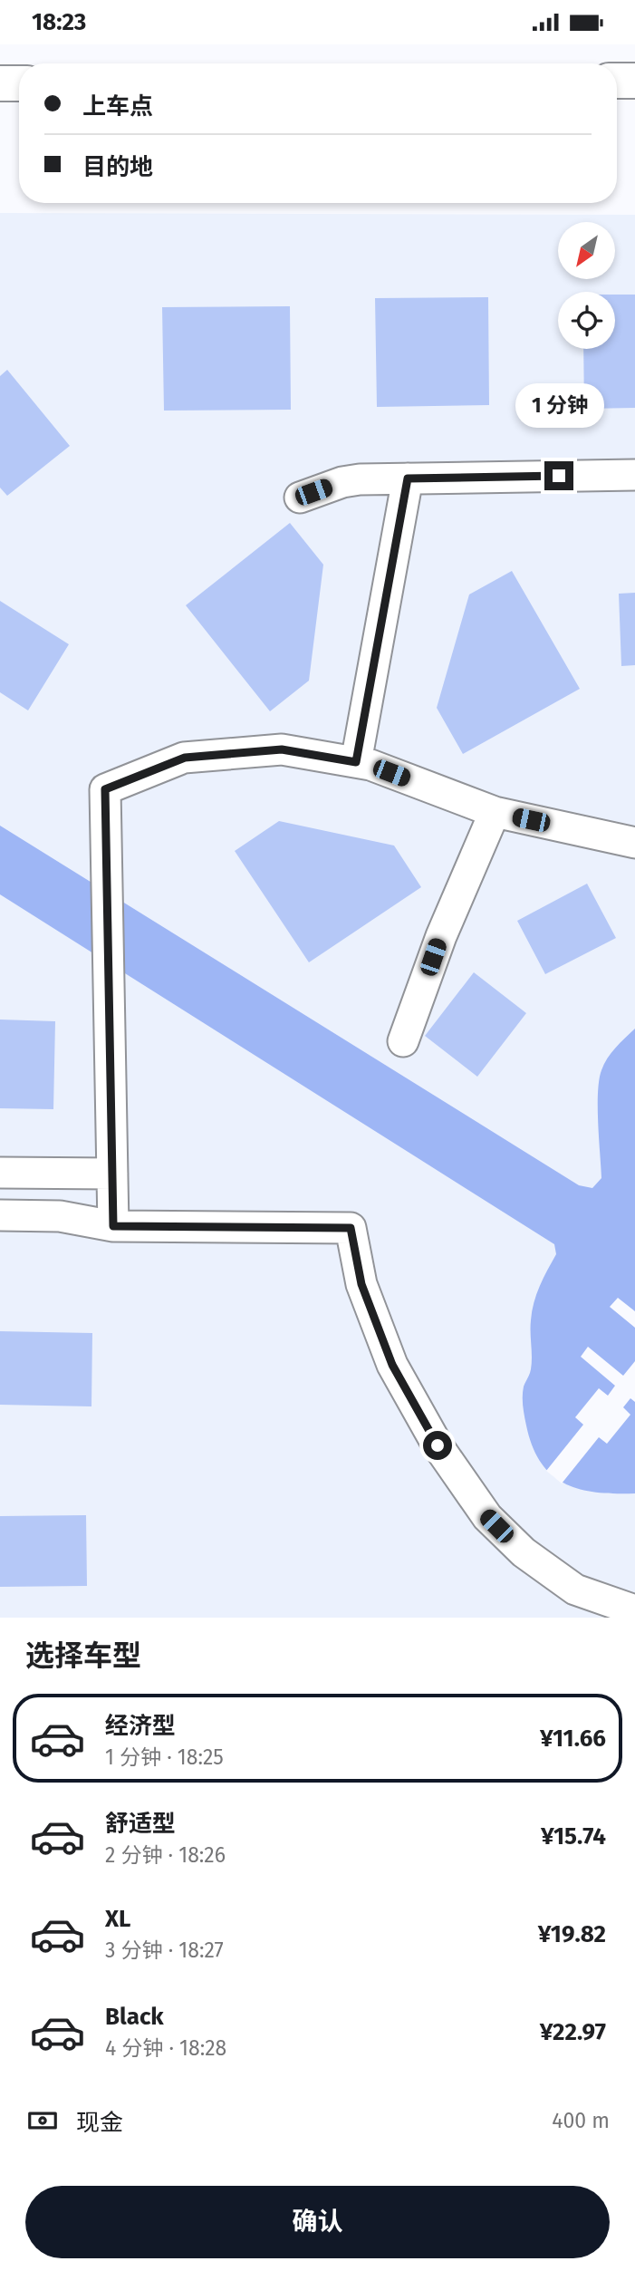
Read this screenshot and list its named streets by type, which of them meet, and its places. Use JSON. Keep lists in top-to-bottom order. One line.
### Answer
{"north":"bottom left","page":{"status":"18:23","banner":["上车点","目的地"],"bubble":"1 分钟","heading":"选择车型","list":[{"name":"经济型","note":"1 分钟 · 18:25","value":"¥11.66"},{"name":"舒适型","note":"2 分钟 · 18:26","value":"¥15.74"},{"name":"XL","note":"3 分钟 · 18:27","value":"¥19.82"},{"name":"Black","note":"4 分钟 · 18:28","value":"¥22.97"}],"pay":["现金","400 m"],"buttons":"确认"}}
